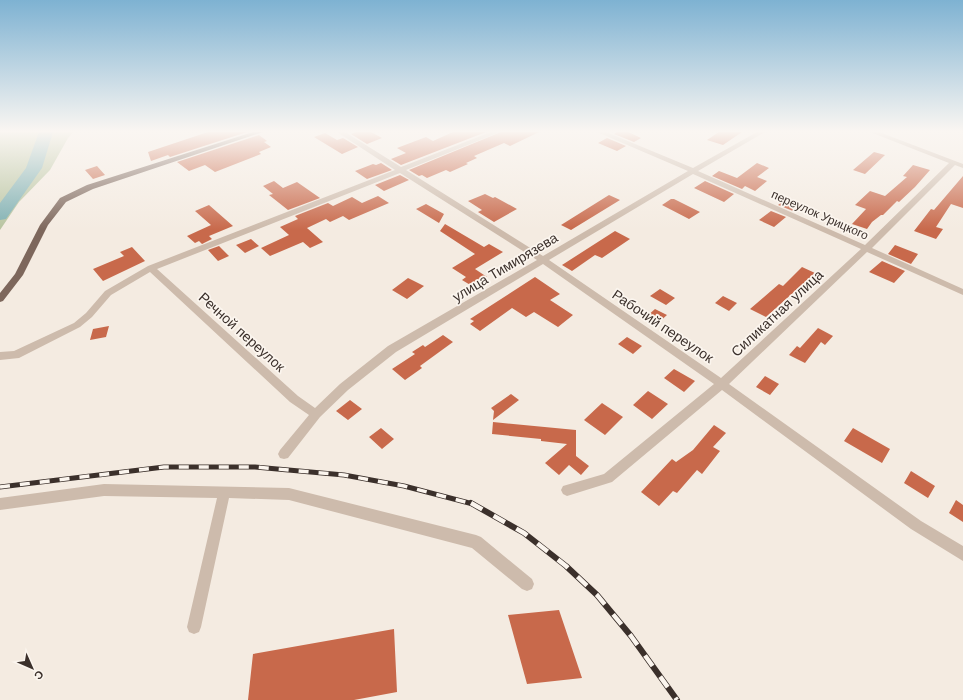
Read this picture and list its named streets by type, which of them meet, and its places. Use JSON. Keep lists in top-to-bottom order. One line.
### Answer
{"streets":{"street":["переулок Урицкого","улица Тимирязева","Силикатная улица","Рабочий переулок","Речной переулок"]},"crossings":[["переулок Урицкого","улица Тимирязева"],["переулок Урицкого","Силикатная улица"],["улица Тимирязева","Рабочий переулок"],["улица Тимирязева","Речной переулок"],["Силикатная улица","Рабочий переулок"]],"north":"bottom right"}
